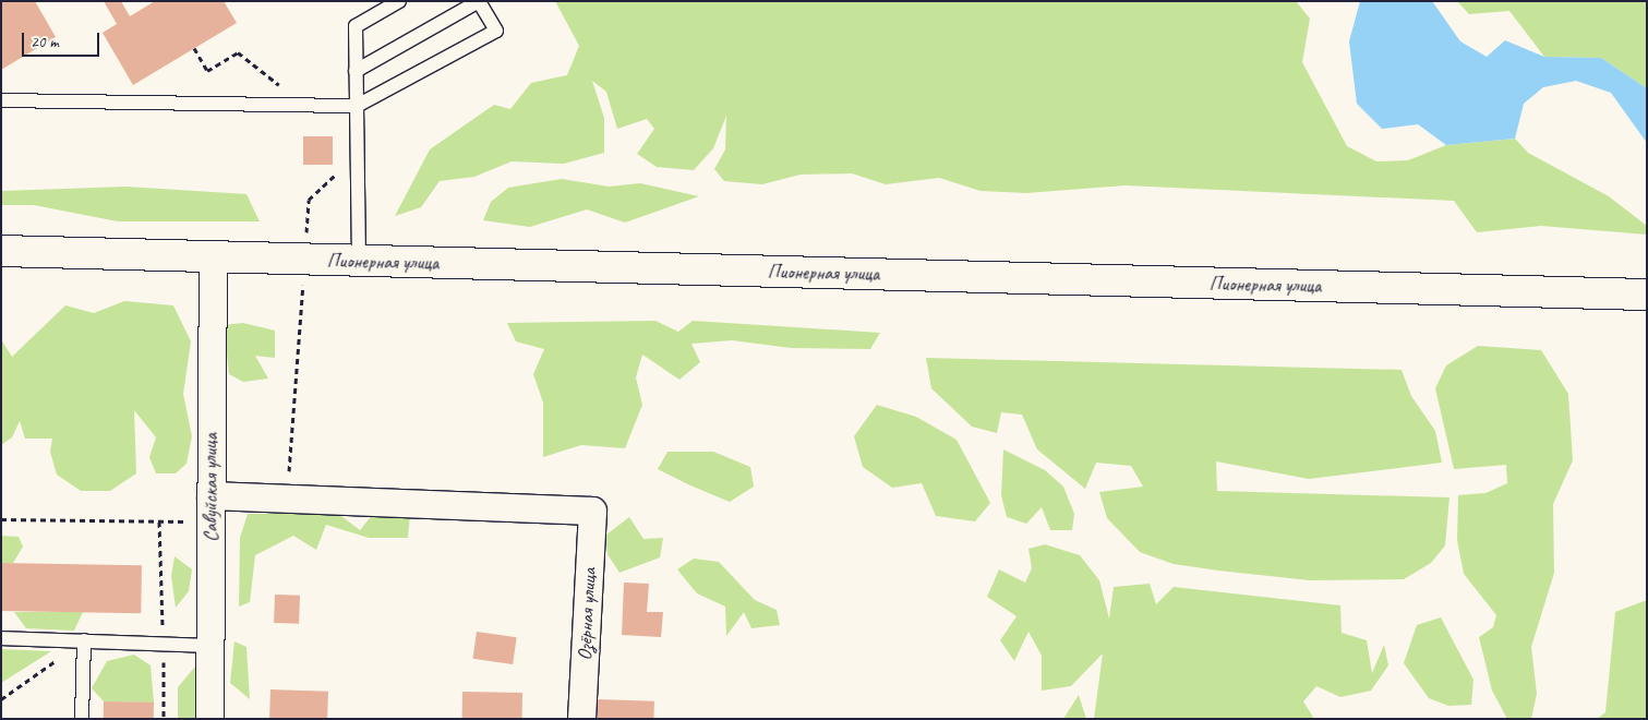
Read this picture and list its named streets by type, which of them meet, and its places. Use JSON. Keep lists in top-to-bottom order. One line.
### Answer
{"streets":{"main road":["Пионерная улица"],"street":["Савуйская улица","Озёрная улица"]},"crossings":[["Пионерная улица","Савуйская улица"],["Савуйская улица","Озёрная улица"]],"scale_bar":"20 m"}
